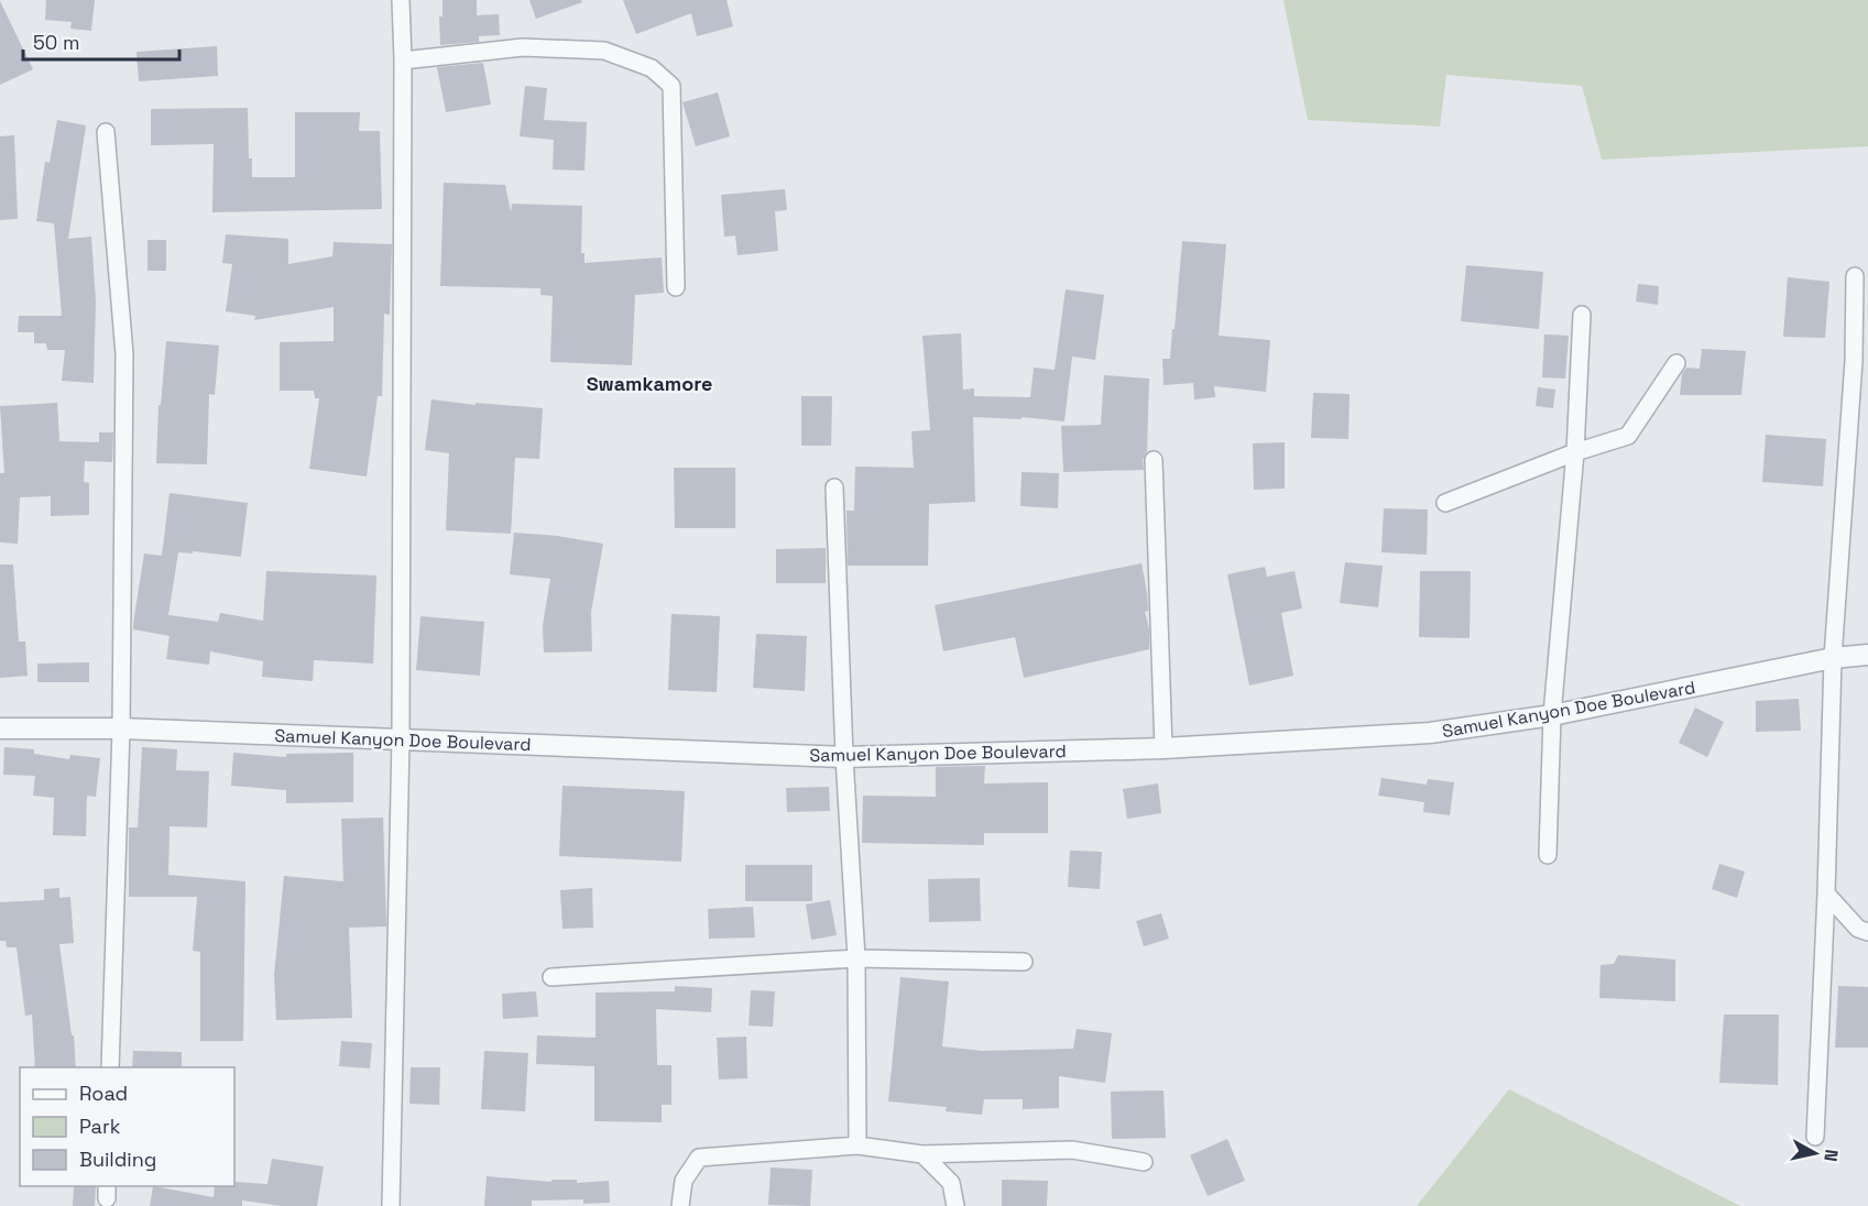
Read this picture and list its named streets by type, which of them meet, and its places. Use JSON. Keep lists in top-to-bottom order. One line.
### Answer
{"streets":{"street":["Samuel Kanyon Doe Boulevard"]},"districts":["Swamkamore"],"legend":["Road","Park","Building"],"scale_bar":"50 m","north":"right"}
